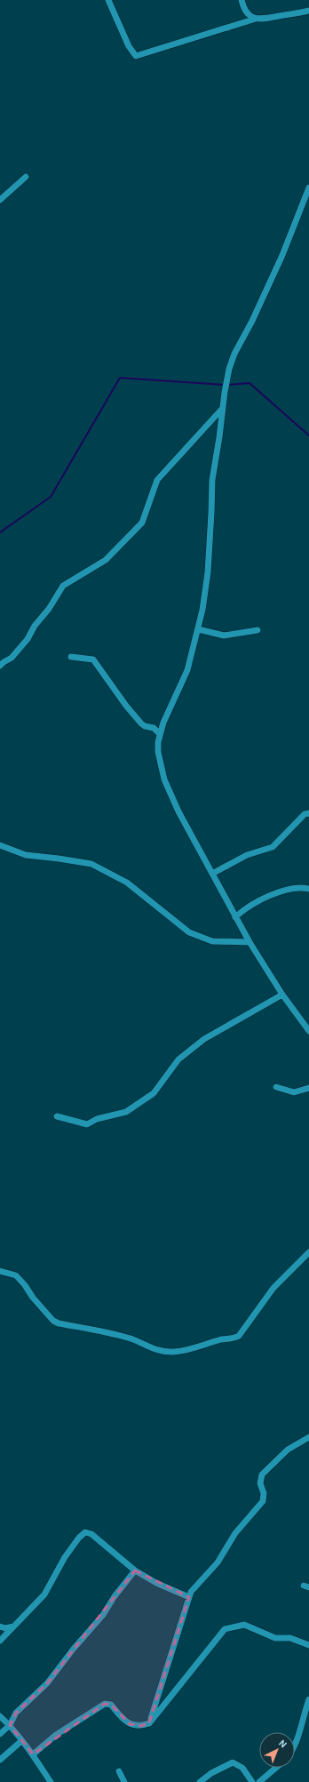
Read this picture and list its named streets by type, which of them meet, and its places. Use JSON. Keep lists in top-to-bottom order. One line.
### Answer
{"north":"top right"}
